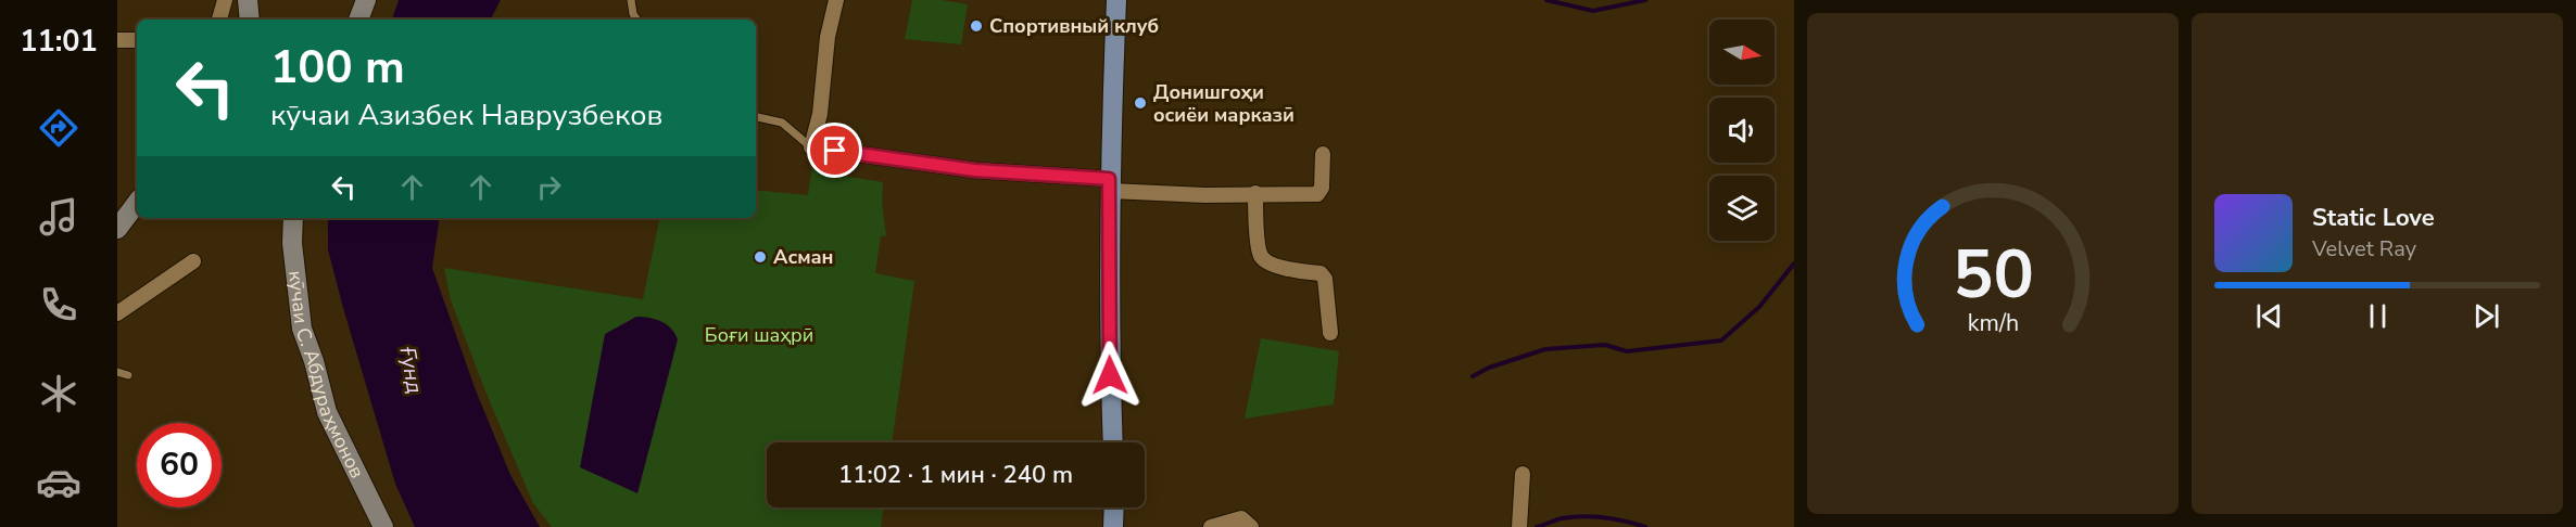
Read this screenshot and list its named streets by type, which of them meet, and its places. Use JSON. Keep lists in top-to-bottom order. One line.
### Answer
{"streets":{"street":["кӯчаи С. Абдураҳмонов"]},"water":["Ғунд"],"parks":["Боғи шаҳрӣ"],"places":["Спортивный клуб","Донишгоҳи осиёи марказӣ","Асман"],"north":"right","page":{"tabs":"11:01","turn":["100 m","кӯчаи Азизбек Наврузбеков"],"song":["Static Love","Velvet Ray"],"limit":"60","trip":"11:02 · 1 мин · 240 m","gauge":["50","km/h"]}}
